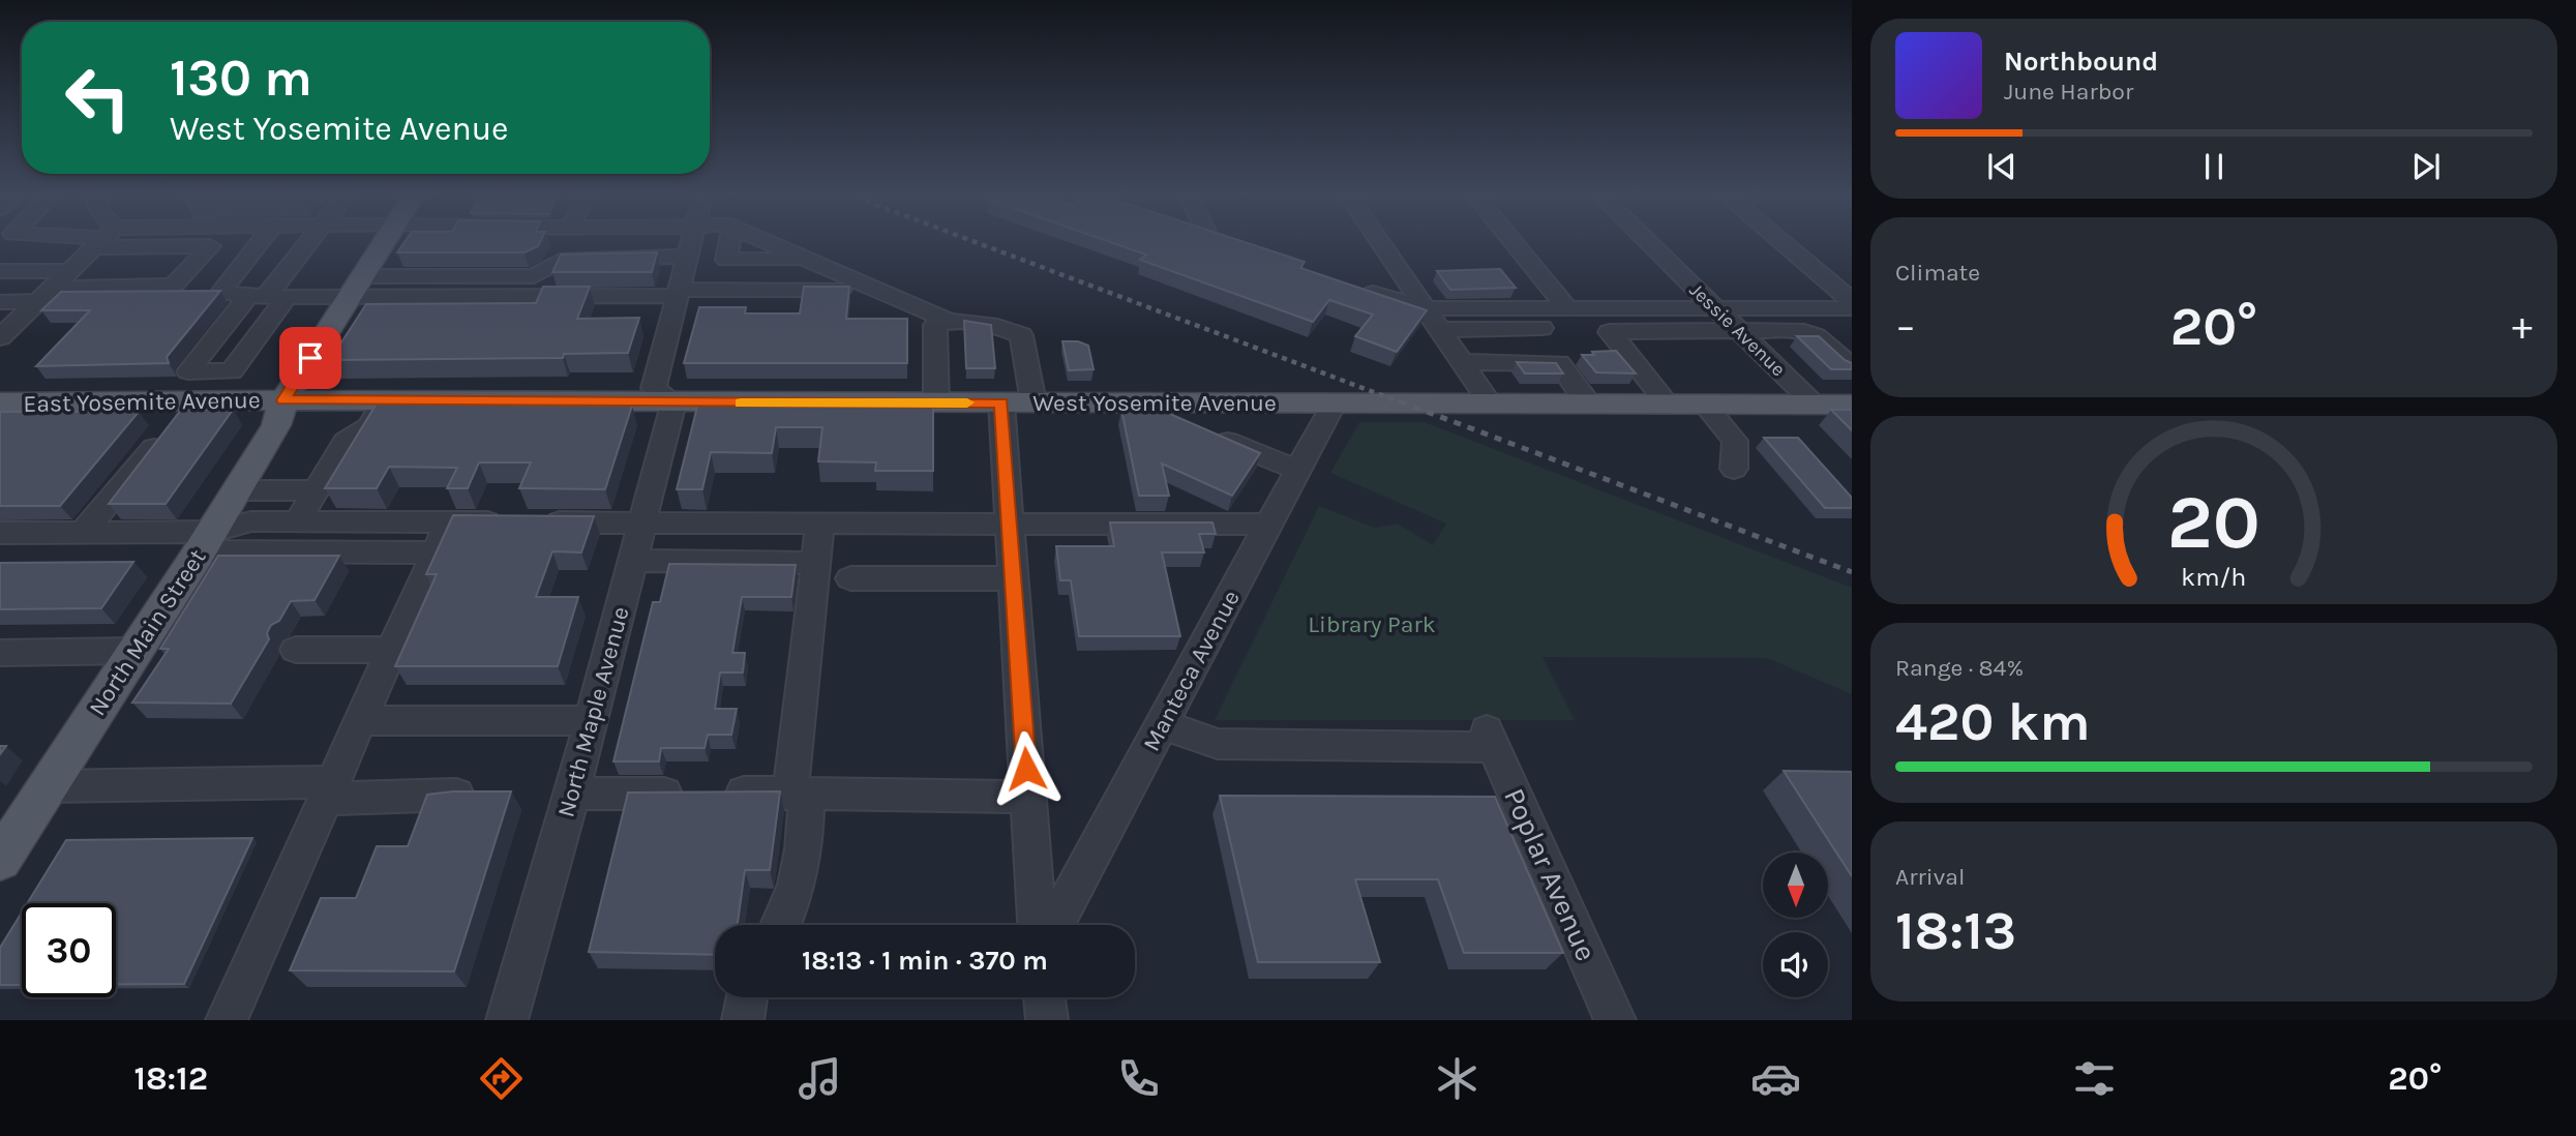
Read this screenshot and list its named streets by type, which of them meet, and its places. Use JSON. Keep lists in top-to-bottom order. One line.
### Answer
{"streets":{"main road":["East Yosemite Avenue","West Yosemite Avenue","North Main Street"],"street":["Jessie Avenue","Manteca Avenue","North Maple Avenue","Poplar Avenue"]},"crossings":[["Jessie Avenue","West Yosemite Avenue"],["East Yosemite Avenue","West Yosemite Avenue"],["East Yosemite Avenue","North Main Street"],["West Yosemite Avenue","North Main Street"],["West Yosemite Avenue","Manteca Avenue"],["West Yosemite Avenue","North Maple Avenue"]],"parks":["Library Park"],"north":"bottom","page":{"turn":["130 m","West Yosemite Avenue"],"song":["Northbound","June Harbor"],"tile":["Climate",["Range · 84%","420 km"],["Arrival","18:13"]],"heat":["−","20°","+"],"limit":"30","trip":"18:13 · 1 min · 370 m","tabs":["18:12","20°"],"gauge":["20","km/h"]}}
